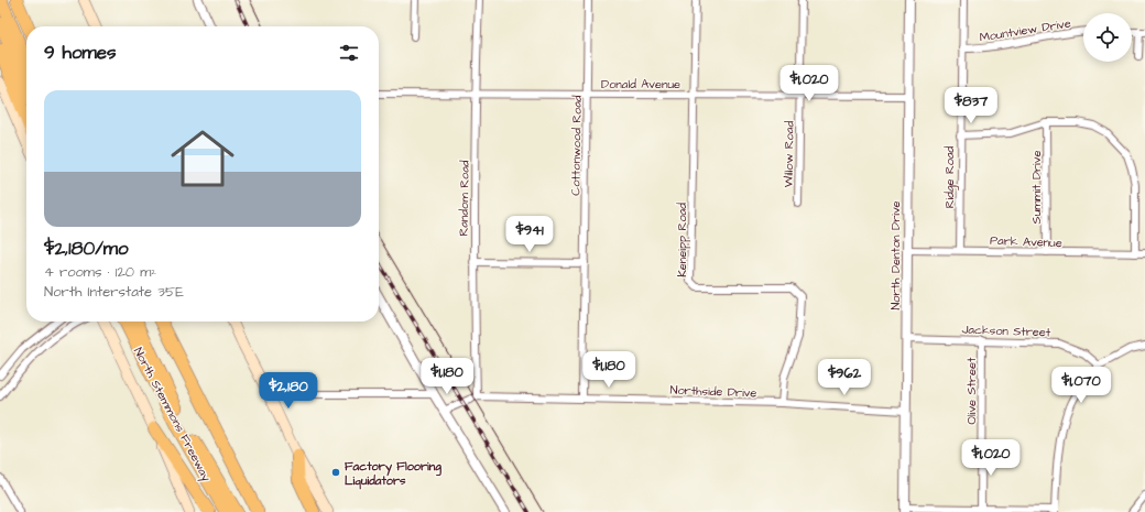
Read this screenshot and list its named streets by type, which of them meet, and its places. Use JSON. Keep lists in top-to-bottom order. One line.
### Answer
{"streets":{"highway":["North Stemmons Freeway"],"street":["Mountview Drive","Donald Avenue","Cottonwood Road","Willow Road","Ridge Road","Summit Drive","Random Road","Keneipp Road","Park Avenue","North Denton Drive","Jackson Street","Northside Drive","Olive Street"]},"crossings":[["Mountview Drive","Ridge Road"],["Donald Avenue","Cottonwood Road"],["Donald Avenue","Willow Road"],["Donald Avenue","Random Road"],["Donald Avenue","Keneipp Road"],["Donald Avenue","North Denton Drive"],["Cottonwood Road","Northside Drive"],["Ridge Road","Park Avenue"],["Summit Drive","Park Avenue"],["Random Road","Northside Drive"],["Keneipp Road","Northside Drive"],["Park Avenue","North Denton Drive"],["North Denton Drive","Jackson Street"],["North Denton Drive","Northside Drive"],["Jackson Street","Olive Street"]],"places":["Factory Flooring Liquidators"],"page":{"heading":"9 homes","price":["$1,020","$837","$941","$1,180","$1,180","$962","$1,070","$2,180","$1,020"],"list":[{"name":"$2,180/mo","note":"4 rooms · 120 m² · North Interstate 35E"}]}}
